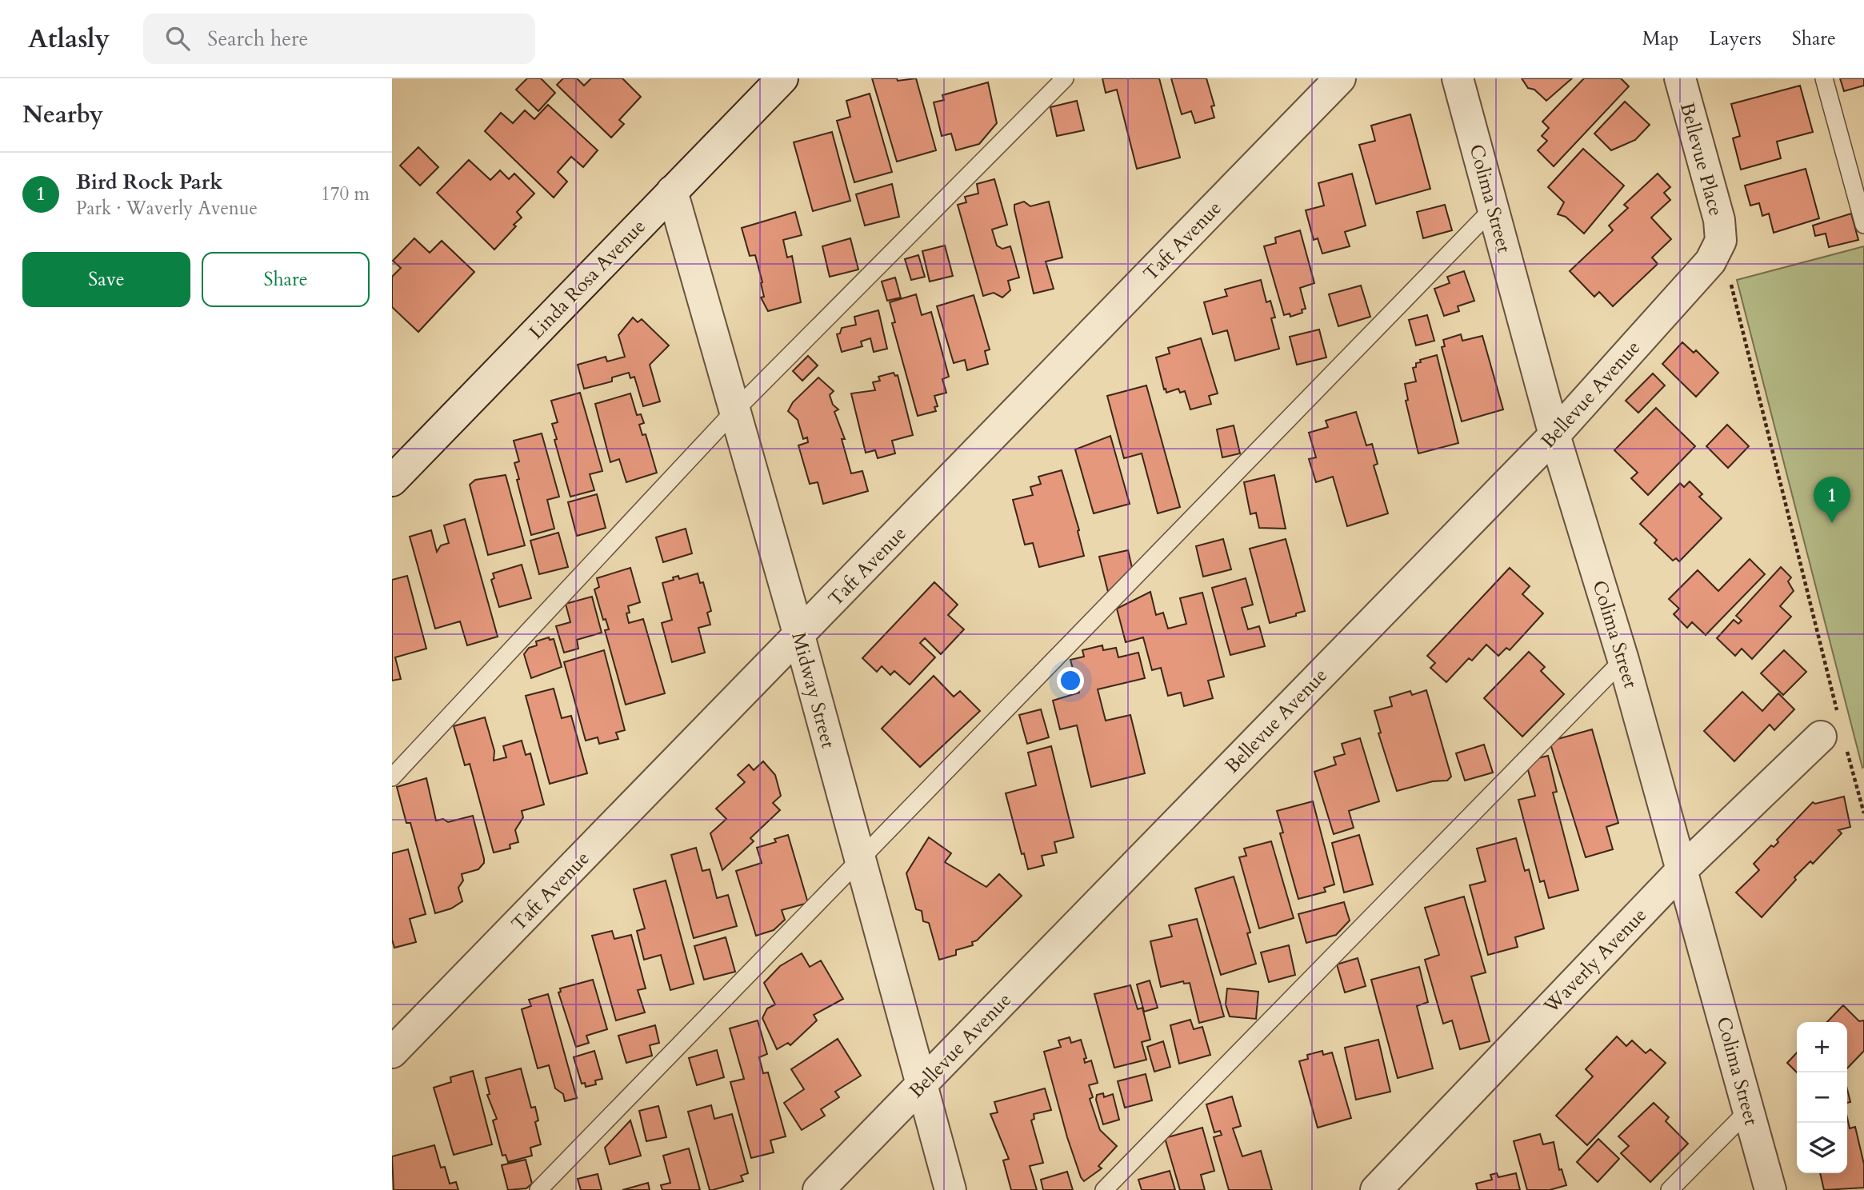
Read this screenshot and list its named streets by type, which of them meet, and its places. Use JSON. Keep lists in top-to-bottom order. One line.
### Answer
{"streets":{"street":["Bellevue Place","Colima Street","Taft Avenue","Linda Rosa Avenue","Bellevue Avenue","Midway Street","Waverly Avenue"]},"crossings":[["Bellevue Place","Bellevue Avenue"],["Colima Street","Bellevue Avenue"],["Colima Street","Waverly Avenue"],["Taft Avenue","Midway Street"],["Linda Rosa Avenue","Midway Street"],["Bellevue Avenue","Midway Street"]],"page":{"header":"Atlasly","search":"Search here","nav":["Map","Layers","Share"],"heading":"Nearby","list":[{"mark":"1","name":"Bird Rock Park","note":"Park · Waverly Avenue","value":"170 m"}],"buttons":["Save","Share"],"pins":"1","map_buttons":["+","−"]}}
